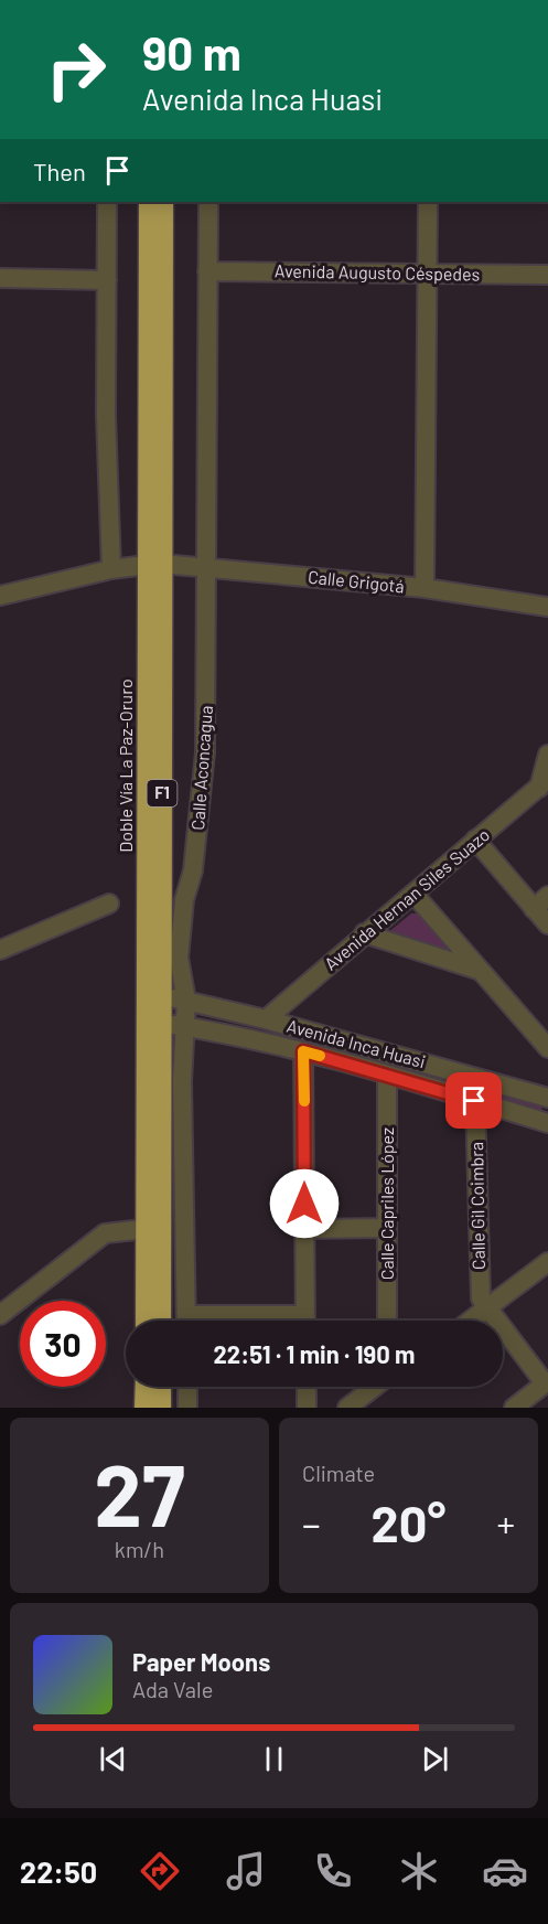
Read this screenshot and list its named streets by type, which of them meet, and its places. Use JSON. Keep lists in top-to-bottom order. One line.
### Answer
{"streets":{"highway":["Doble Vía La Paz-Oruro","F1"],"street":["Avenida Augusto Céspedes","Calle Grigotá","Calle Aconcagua","Avenida Hernan Siles Suazo","Avenida Inca Huasi","Calle Capriles López","Calle Gil Coimbra"]},"crossings":[["Avenida Augusto Céspedes","Calle Aconcagua"],["Calle Grigotá","Doble Vía La Paz-Oruro"],["Calle Grigotá","Calle Aconcagua"],["Doble Vía La Paz-Oruro","Avenida Inca Huasi"],["Calle Aconcagua","Avenida Inca Huasi"],["Avenida Hernan Siles Suazo","Avenida Inca Huasi"],["Avenida Inca Huasi","Calle Capriles López"],["Avenida Inca Huasi","Calle Gil Coimbra"]],"page":{"turn":["90 m","Avenida Inca Huasi"],"then":"Then","limit":"30","trip":"22:51 · 1 min · 190 m","tile":[["27","km/h"],"Climate"],"heat":["−","20°","+"],"song":["Paper Moons","Ada Vale"],"tabs":"22:50"}}
